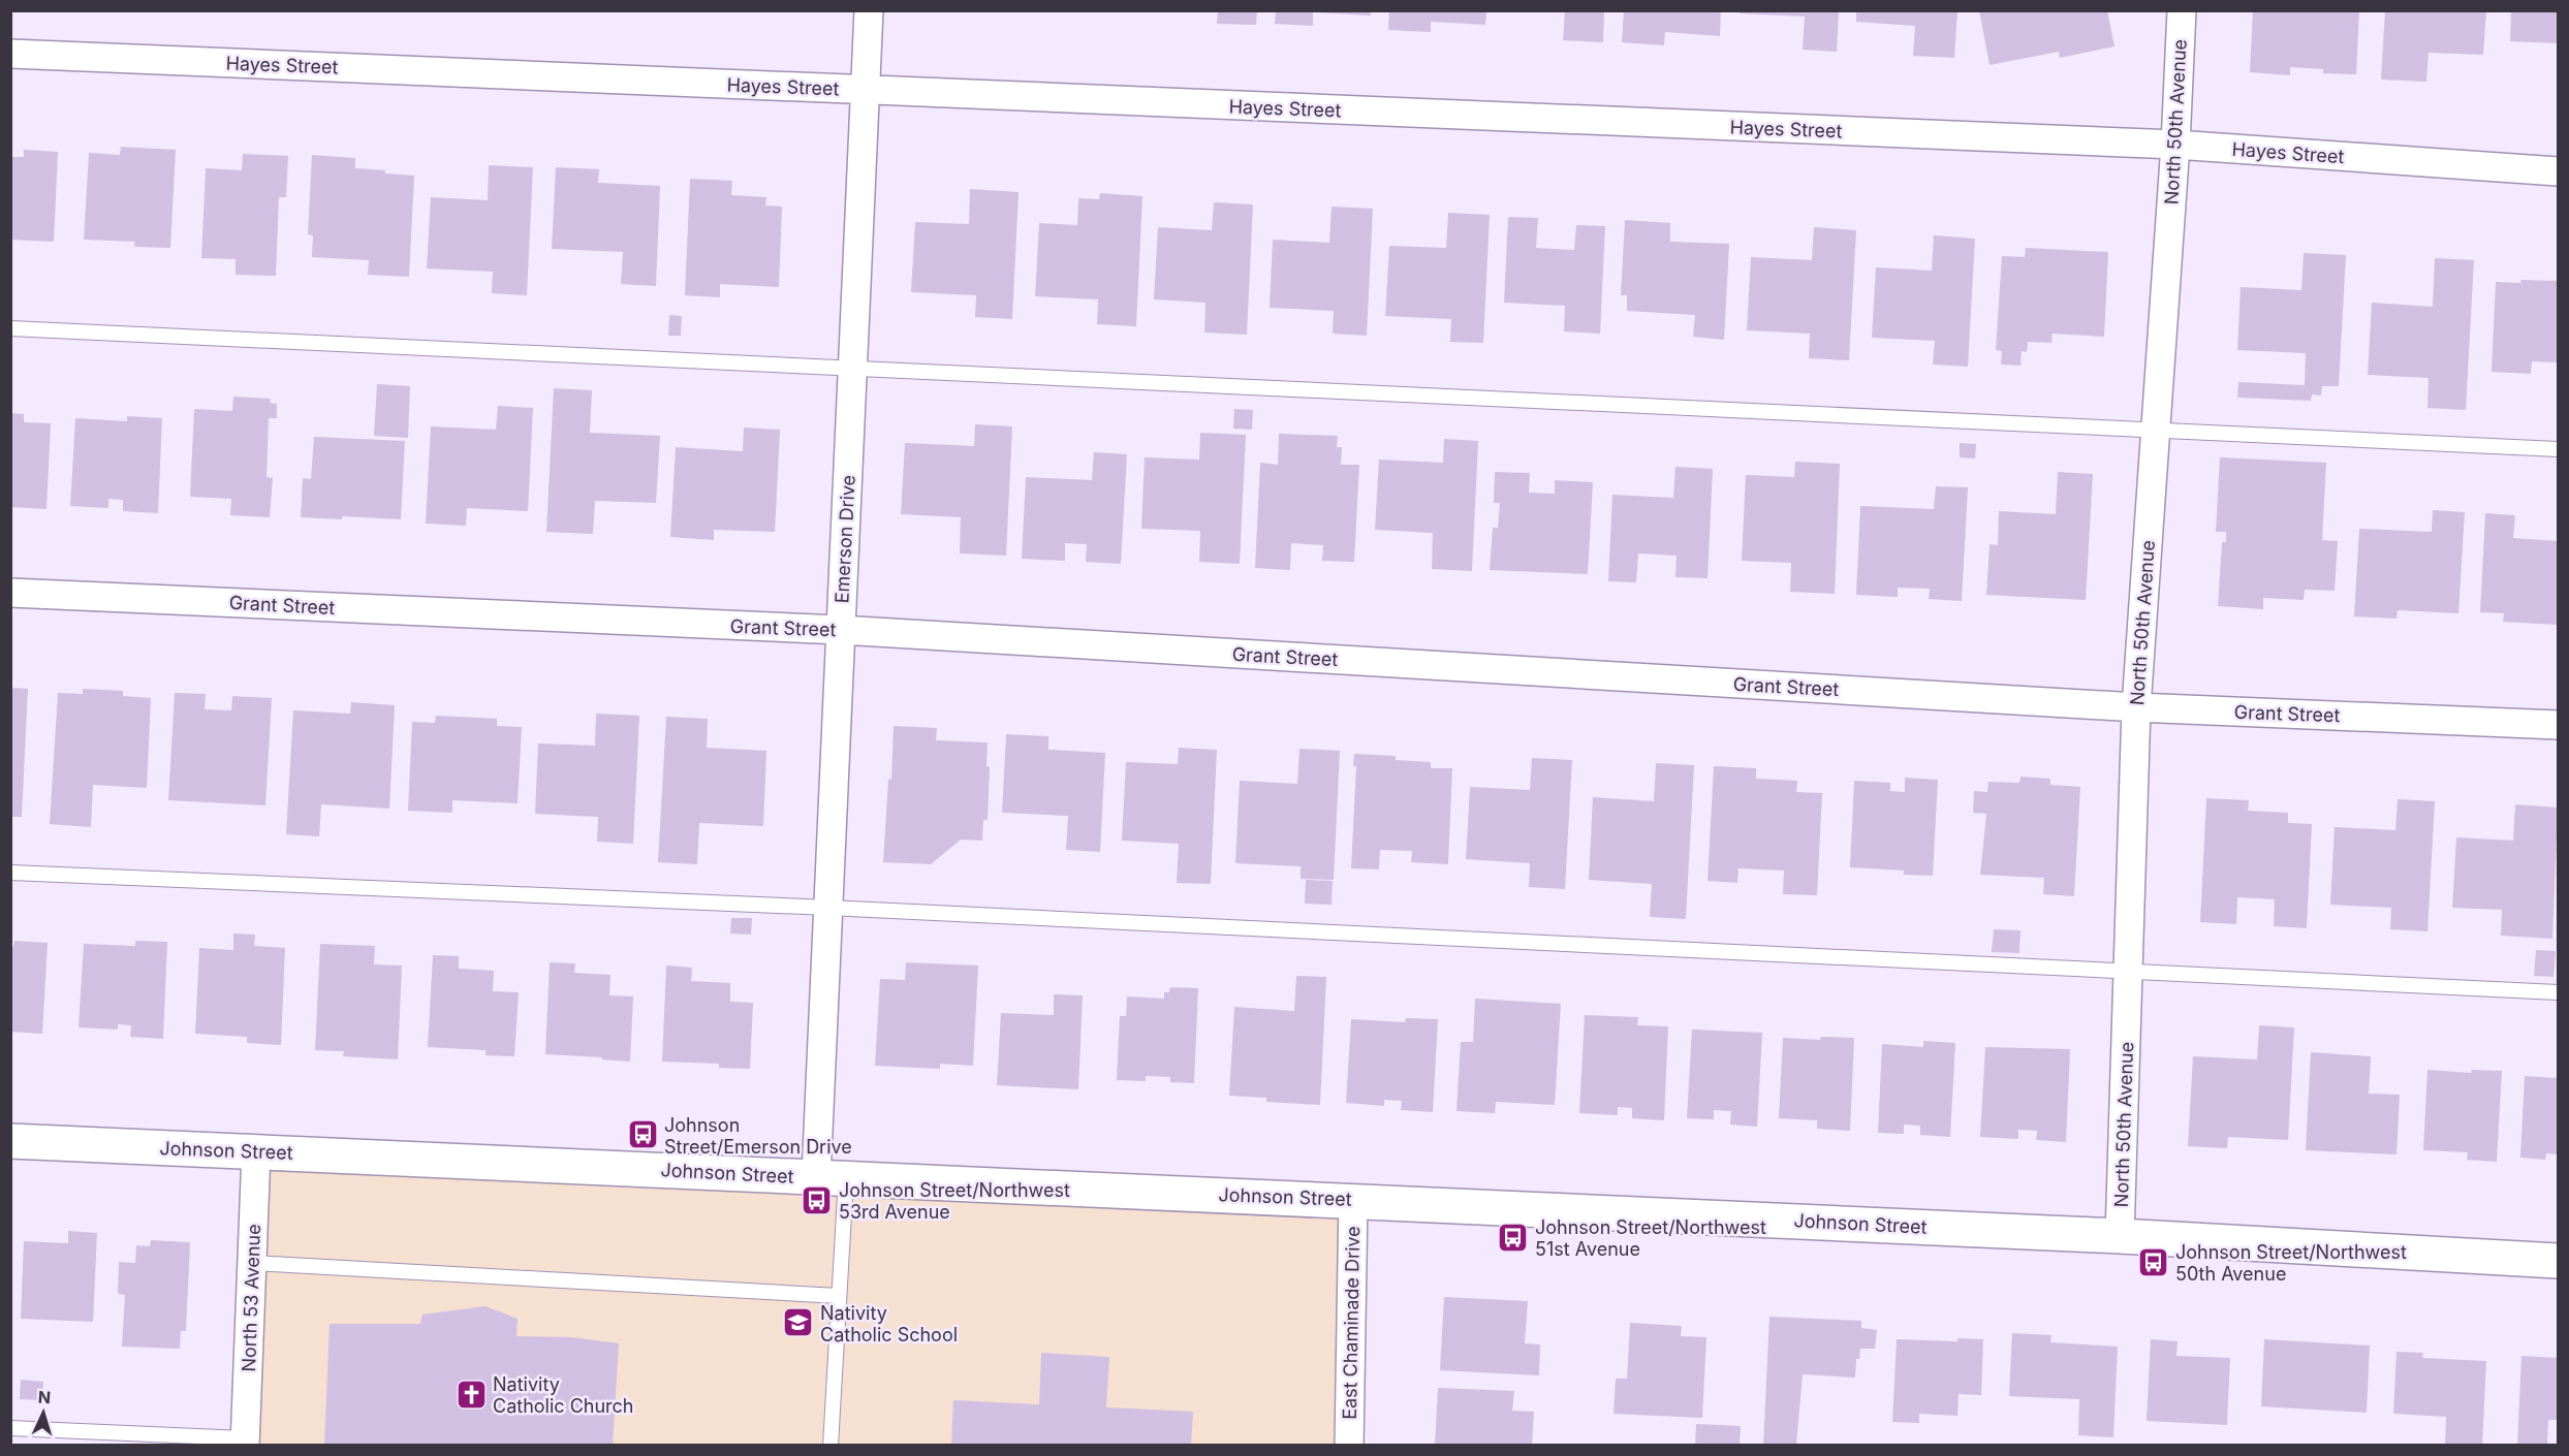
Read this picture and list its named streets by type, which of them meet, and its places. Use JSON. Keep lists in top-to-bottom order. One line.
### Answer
{"streets":{"street":["Hayes Street","North 50th Avenue","Emerson Drive","Grant Street","Johnson Street","North 53 Avenue","East Chaminade Drive"]},"crossings":[["Hayes Street","North 50th Avenue"],["Hayes Street","Emerson Drive"],["North 50th Avenue","Grant Street"],["North 50th Avenue","Johnson Street"],["Emerson Drive","Grant Street"],["Emerson Drive","Johnson Street"],["Johnson Street","North 53 Avenue"],["Johnson Street","East Chaminade Drive"]],"places":{"bus stop":["Johnson Street/Emerson Drive","Johnson Street/Northwest 53rd Avenue","Johnson Street/Northwest 51st Avenue","Johnson Street/Northwest 50th Avenue"],"school or university":["Nativity Catholic School"],"church":["Nativity Catholic Church"]},"north":"top"}
